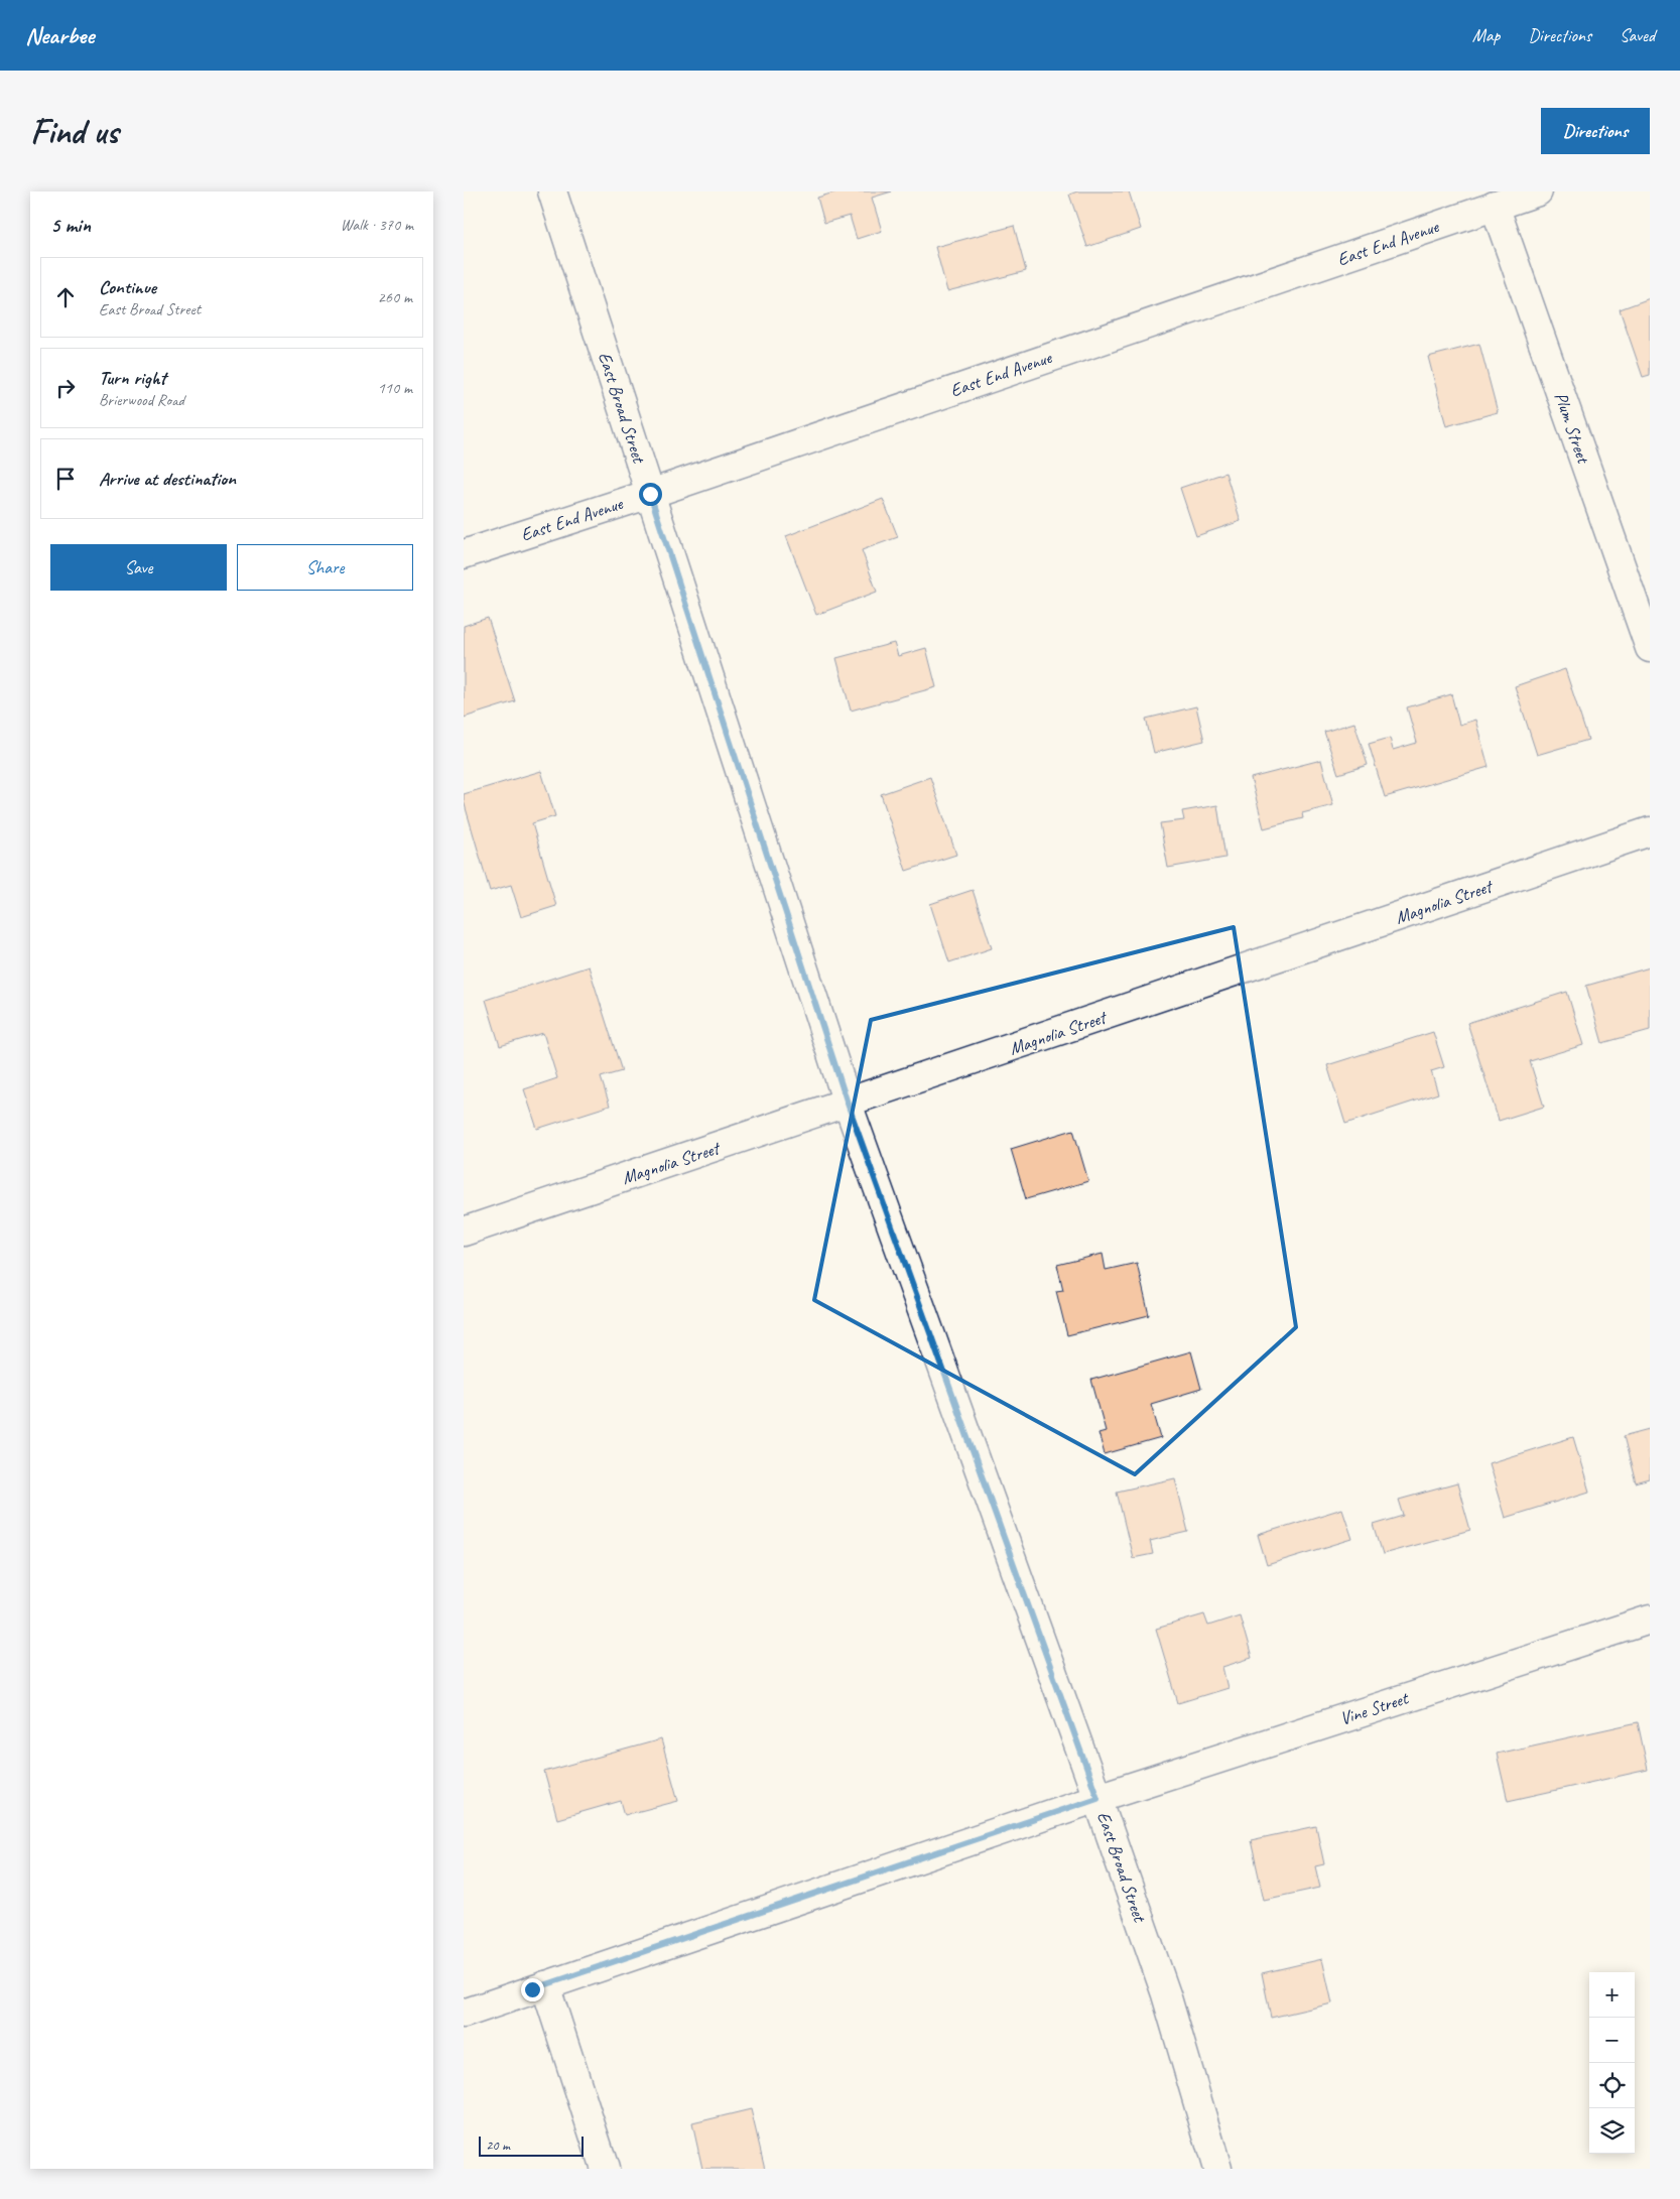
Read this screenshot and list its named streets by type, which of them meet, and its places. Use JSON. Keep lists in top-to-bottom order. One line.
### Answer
{"streets":{"street":["East End Avenue","East Broad Street","Plum Street","Magnolia Street","Vine Street"]},"crossings":[["East End Avenue","East Broad Street"],["East End Avenue","Plum Street"],["East Broad Street","Magnolia Street"],["East Broad Street","Vine Street"]],"scale_bar":"20 m","page":{"header":"Nearbee","nav":["Map","Directions","Saved"],"buttons":["Directions",["Save","Share"]],"title":"Find us","heading":["5 min","Walk · 370 m"],"list":[["Continue","East Broad Street","260 m"],["Turn right","Brierwood Road","110 m"],"Arrive at destination"],"map_buttons":["+","−"],"scale":"20 m"}}
